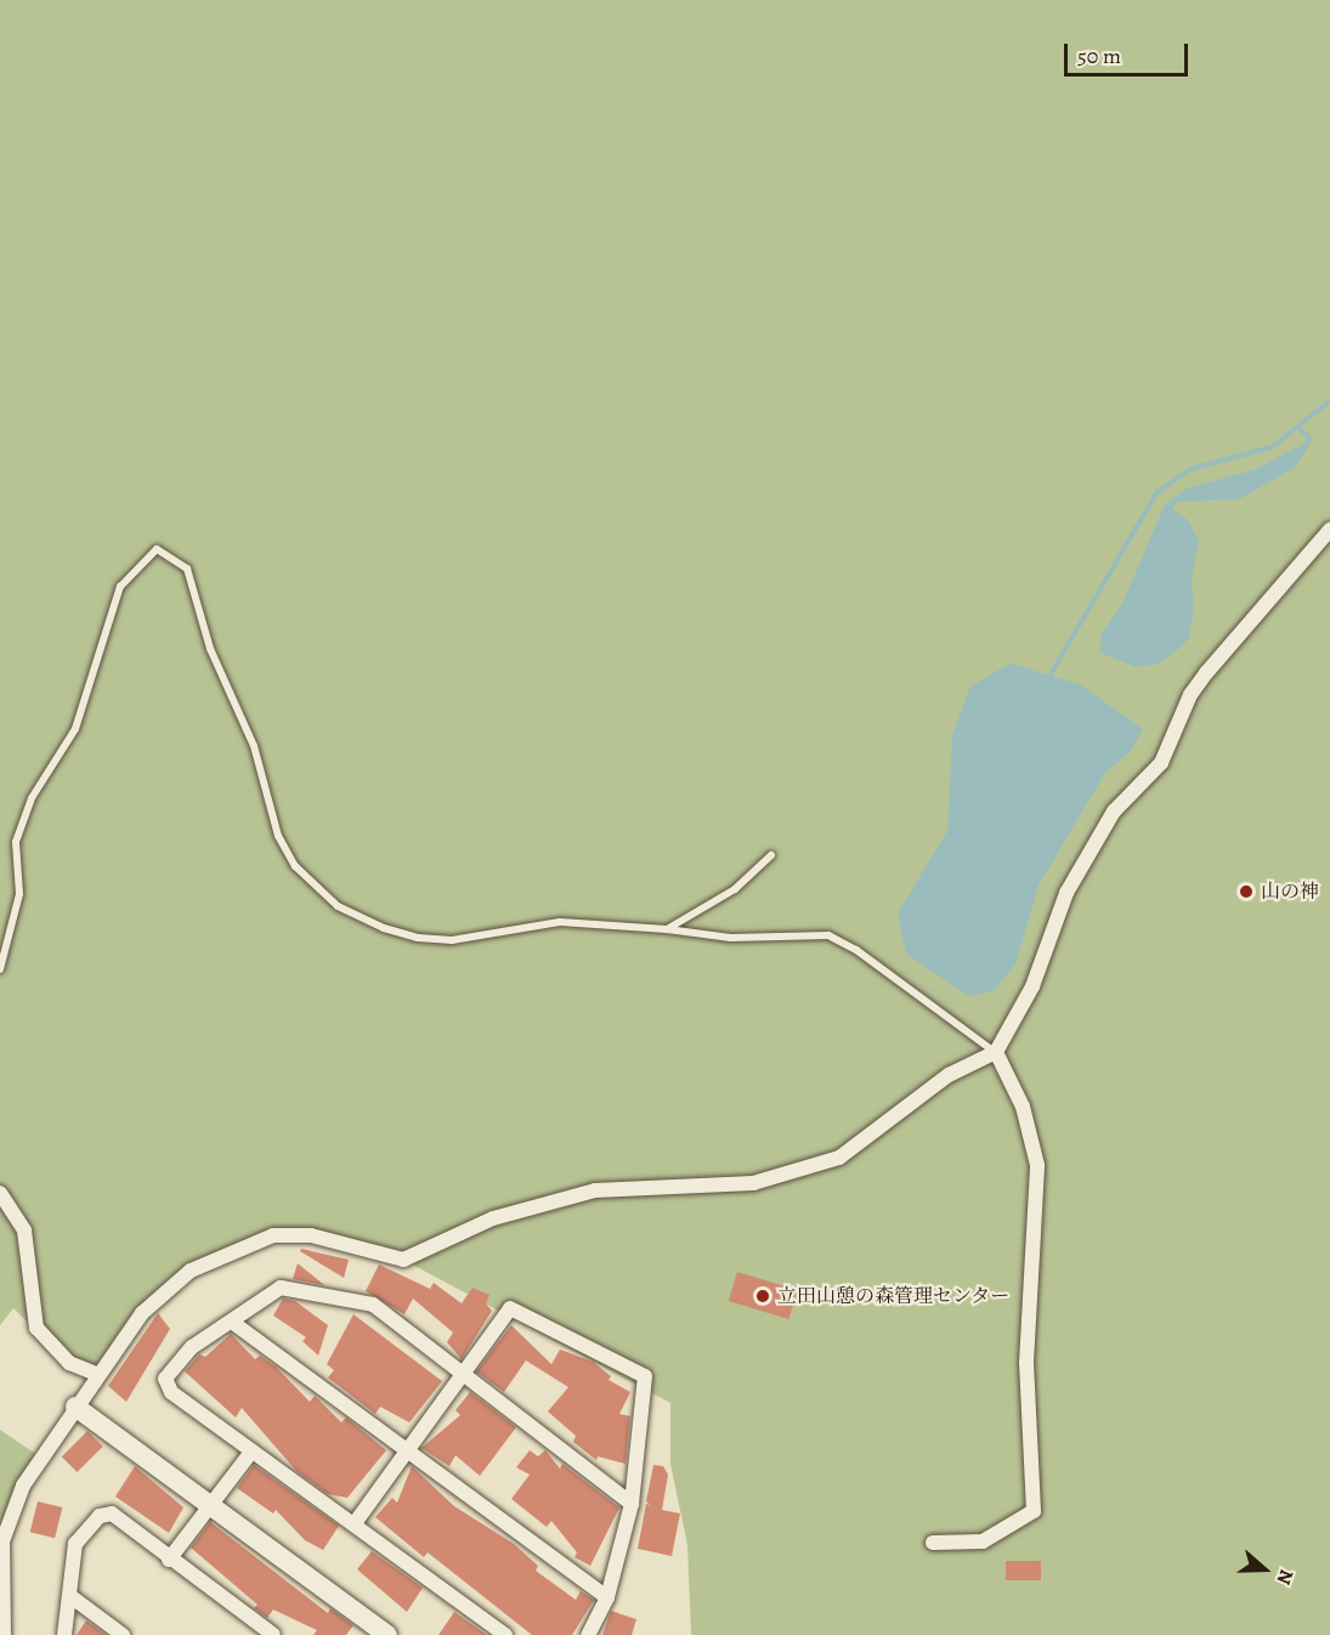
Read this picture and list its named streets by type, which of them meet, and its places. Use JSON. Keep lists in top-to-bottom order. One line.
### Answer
{"places":["山の神","立田山憩の森管理センター"],"scale_bar":"50 m","north":"right"}
